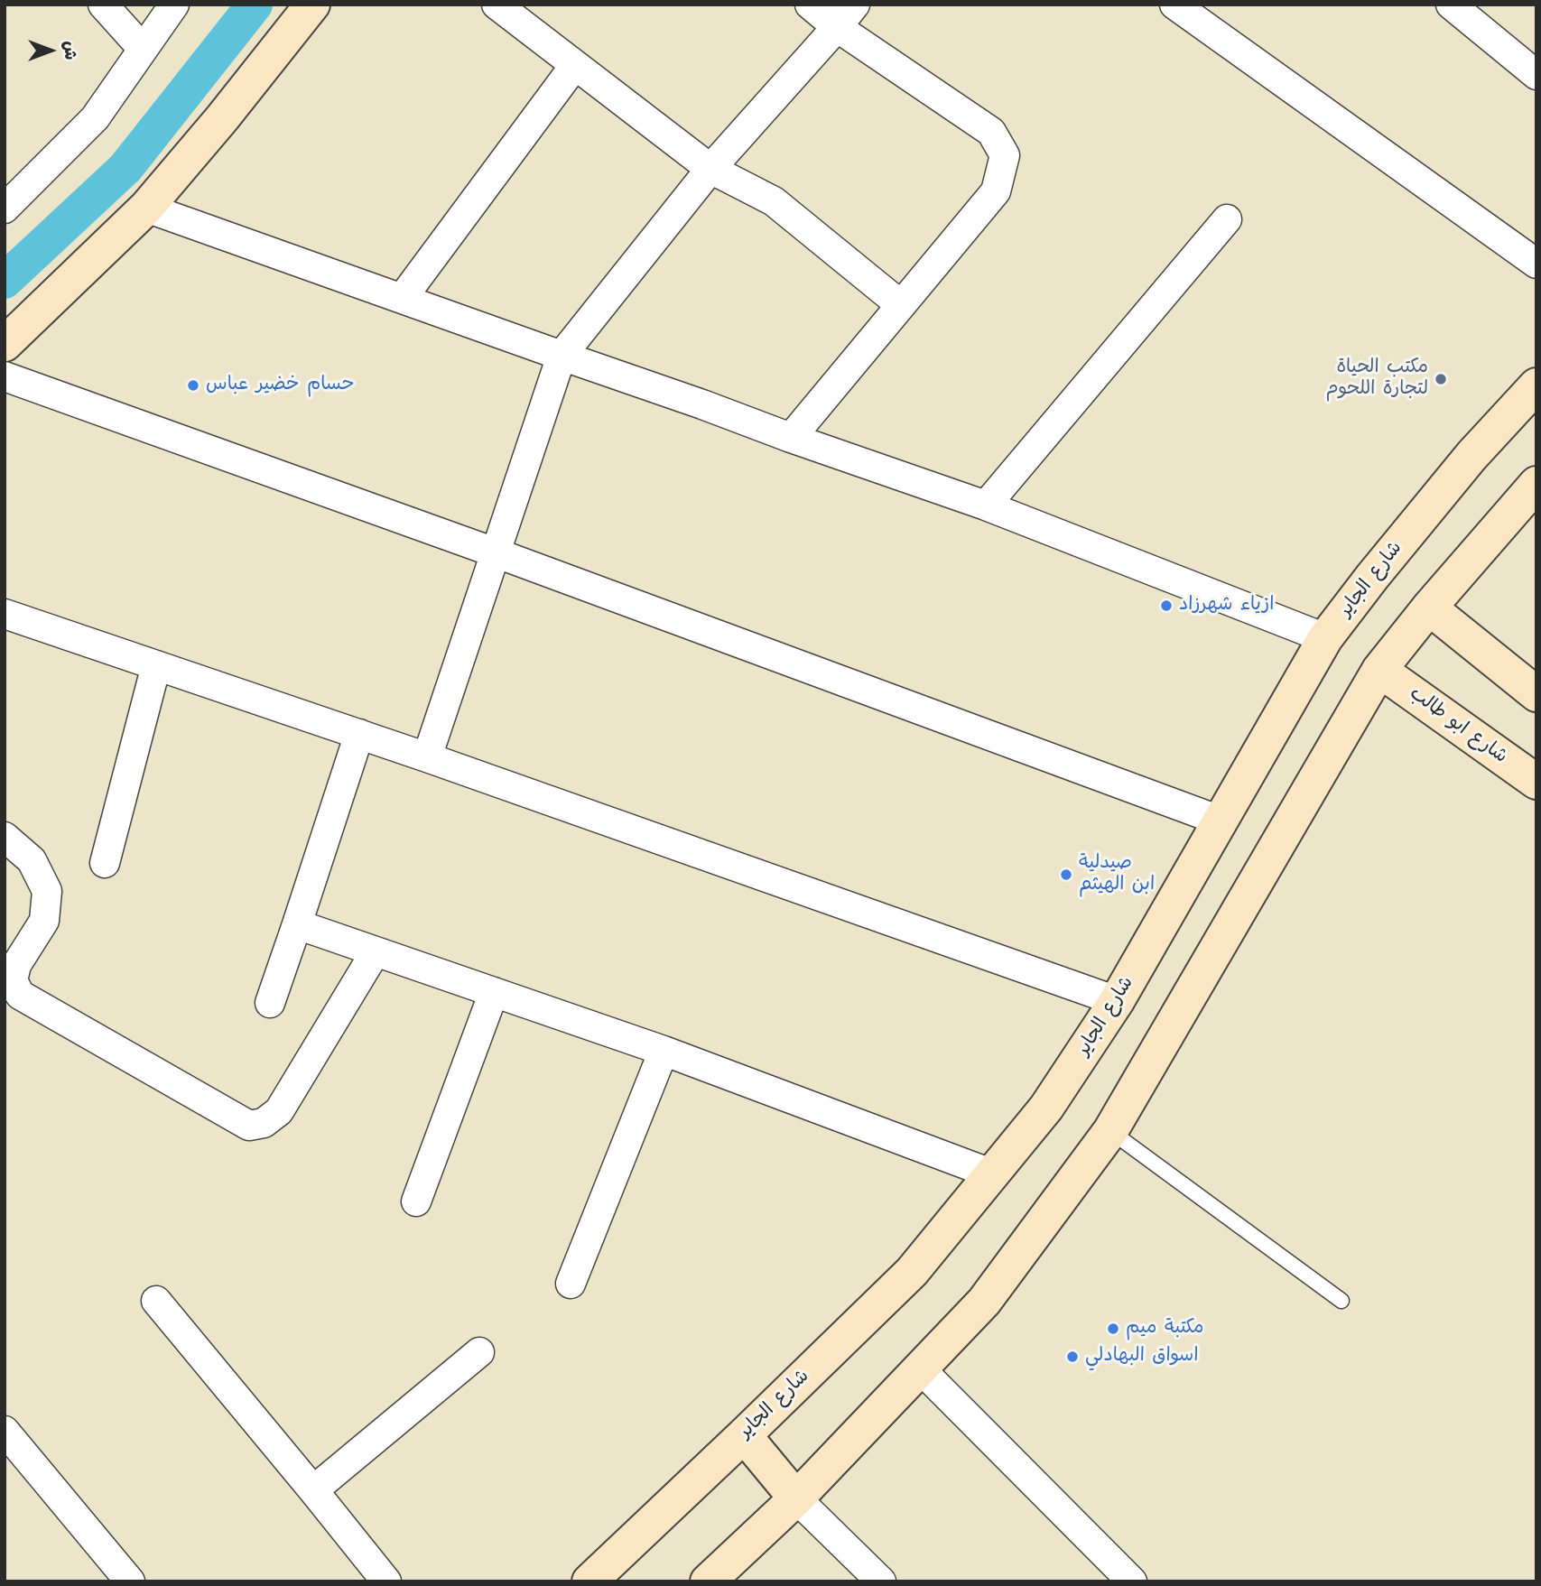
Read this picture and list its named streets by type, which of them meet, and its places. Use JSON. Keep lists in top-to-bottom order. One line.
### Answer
{"streets":{"street":["شارع الجاير","شارع ابو طالب"]},"places":["مكتب الحياة لتجارة اللحوم","حسام خضير عباس","ازياء شهرزاد","صيدلية ابن الهيثم","مكتبة ميم","اسواق البهادلي"],"north":"right"}
